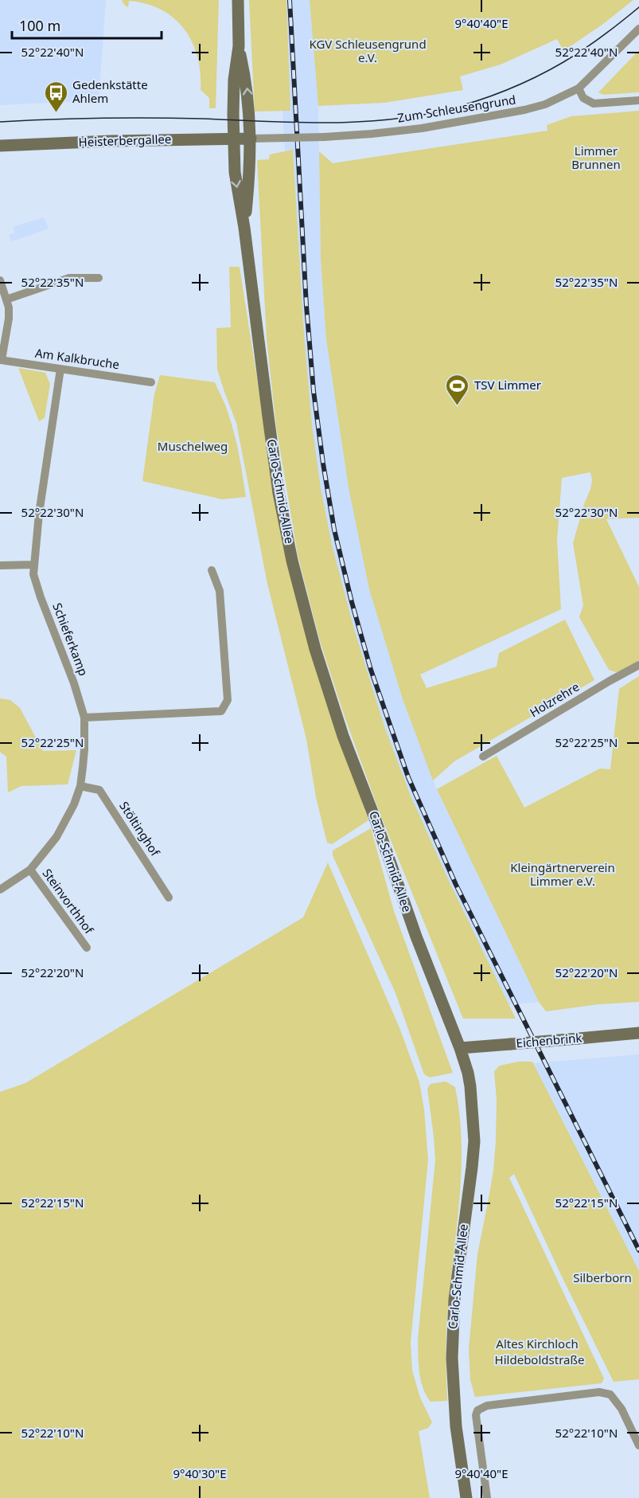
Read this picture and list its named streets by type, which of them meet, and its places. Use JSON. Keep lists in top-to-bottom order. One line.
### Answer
{"streets":{"main road":["Heisterbergallee","Carlo-Schmid-Allee","Eichenbrink"],"street":["Zum Schleusengrund","Am Kalkbruche","Schieferkamp","Holzrehre","Stöltinghof","Steinvorthhof"]},"crossings":[["Zum Schleusengrund","Heisterbergallee"],["Zum Schleusengrund","Carlo-Schmid-Allee"],["Heisterbergallee","Carlo-Schmid-Allee"],["Am Kalkbruche","Schieferkamp"],["Carlo-Schmid-Allee","Eichenbrink"],["Schieferkamp","Stöltinghof"],["Schieferkamp","Steinvorthhof"]],"parks":["KGV Schleusengrund e.V.","Limmer Brunnen","Muschelweg","Kleingärtnerverein Limmer e.V.","Silberborn","Altes Kirchloch","Hildeboldstraße"],"places":{"bus stop":["Gedenkstätte Ahlem"],"sports":["TSV Limmer"]},"scale_bar":"100 m","coordinates":["9°40'40\"E","52°22'40\"N","52°22'35\"N","52°22'30\"N","52°22'25\"N","52°22'20\"N","52°22'15\"N","52°22'10\"N","9°40'30\"E"]}
